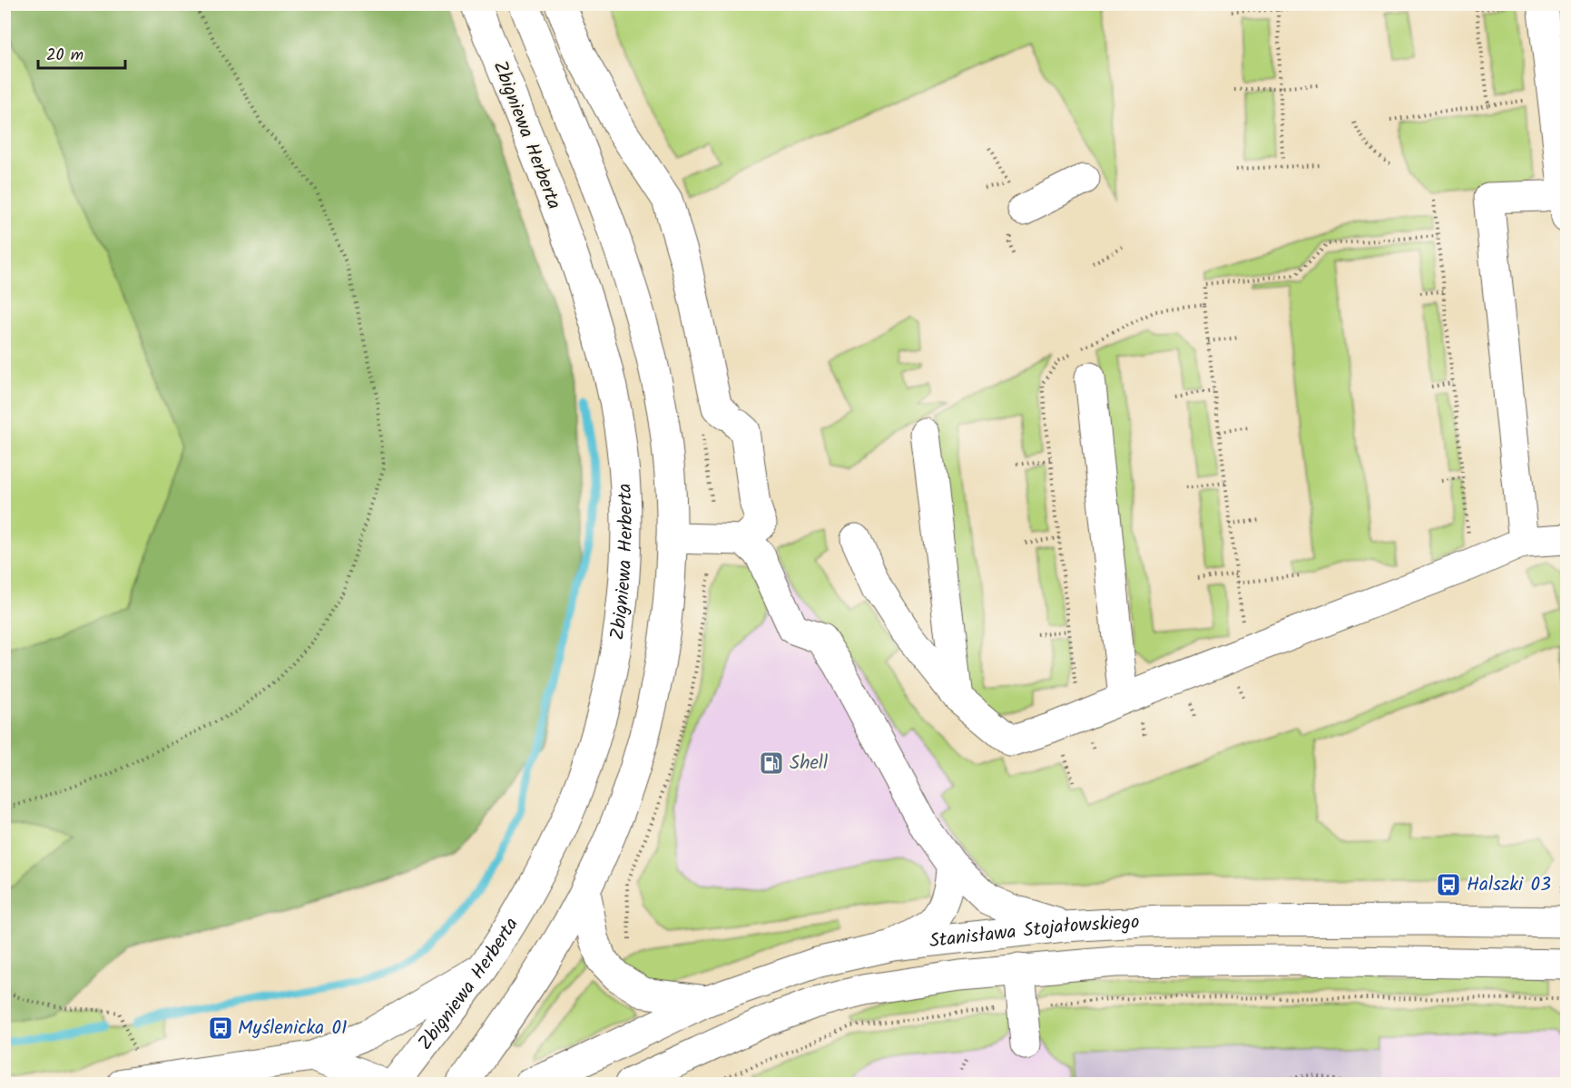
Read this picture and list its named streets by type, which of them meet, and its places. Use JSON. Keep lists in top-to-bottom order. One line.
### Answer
{"streets":{"street":["Zbigniewa Herberta","Stanisława Stojałowskiego"]},"places":{"fuel station":["Shell"],"bus stop":["Halszki 03","Myślenicka 01"]},"scale_bar":"20 m"}
